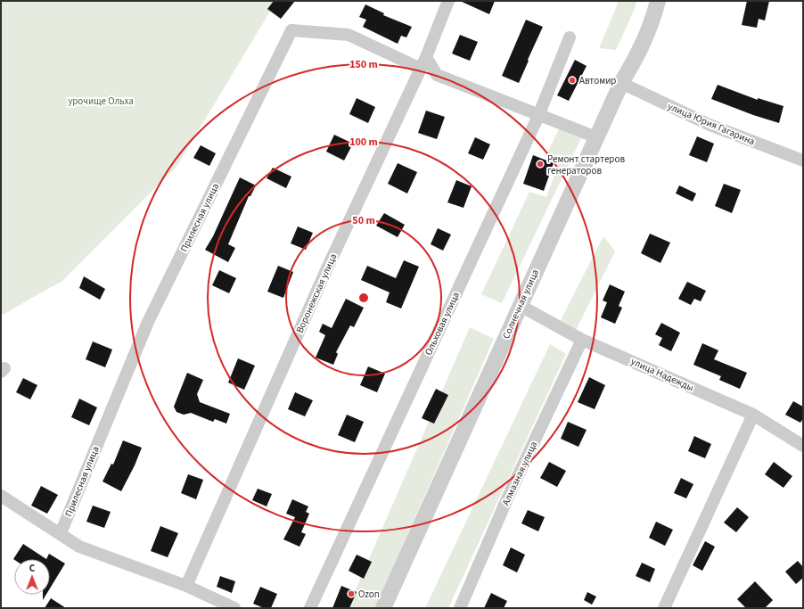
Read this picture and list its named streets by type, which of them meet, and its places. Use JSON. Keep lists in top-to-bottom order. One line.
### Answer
{"streets":{"street":["улица Юрия Гагарина","Прилесная улица","Воронежская улица","Солнечная улица","Ольховая улица","улица Надежды","Алмазная улица"]},"crossings":[["улица Юрия Гагарина","Солнечная улица"],["Прилесная улица","Воронежская улица"],["Солнечная улица","улица Надежды"],["улица Надежды","Алмазная улица"]],"parks":["урочище Ольха"],"places":["Автомир","Ремонт стартеров генераторов","Ozon"],"north":"top","rings":["150 m","100 m","50 m"]}
